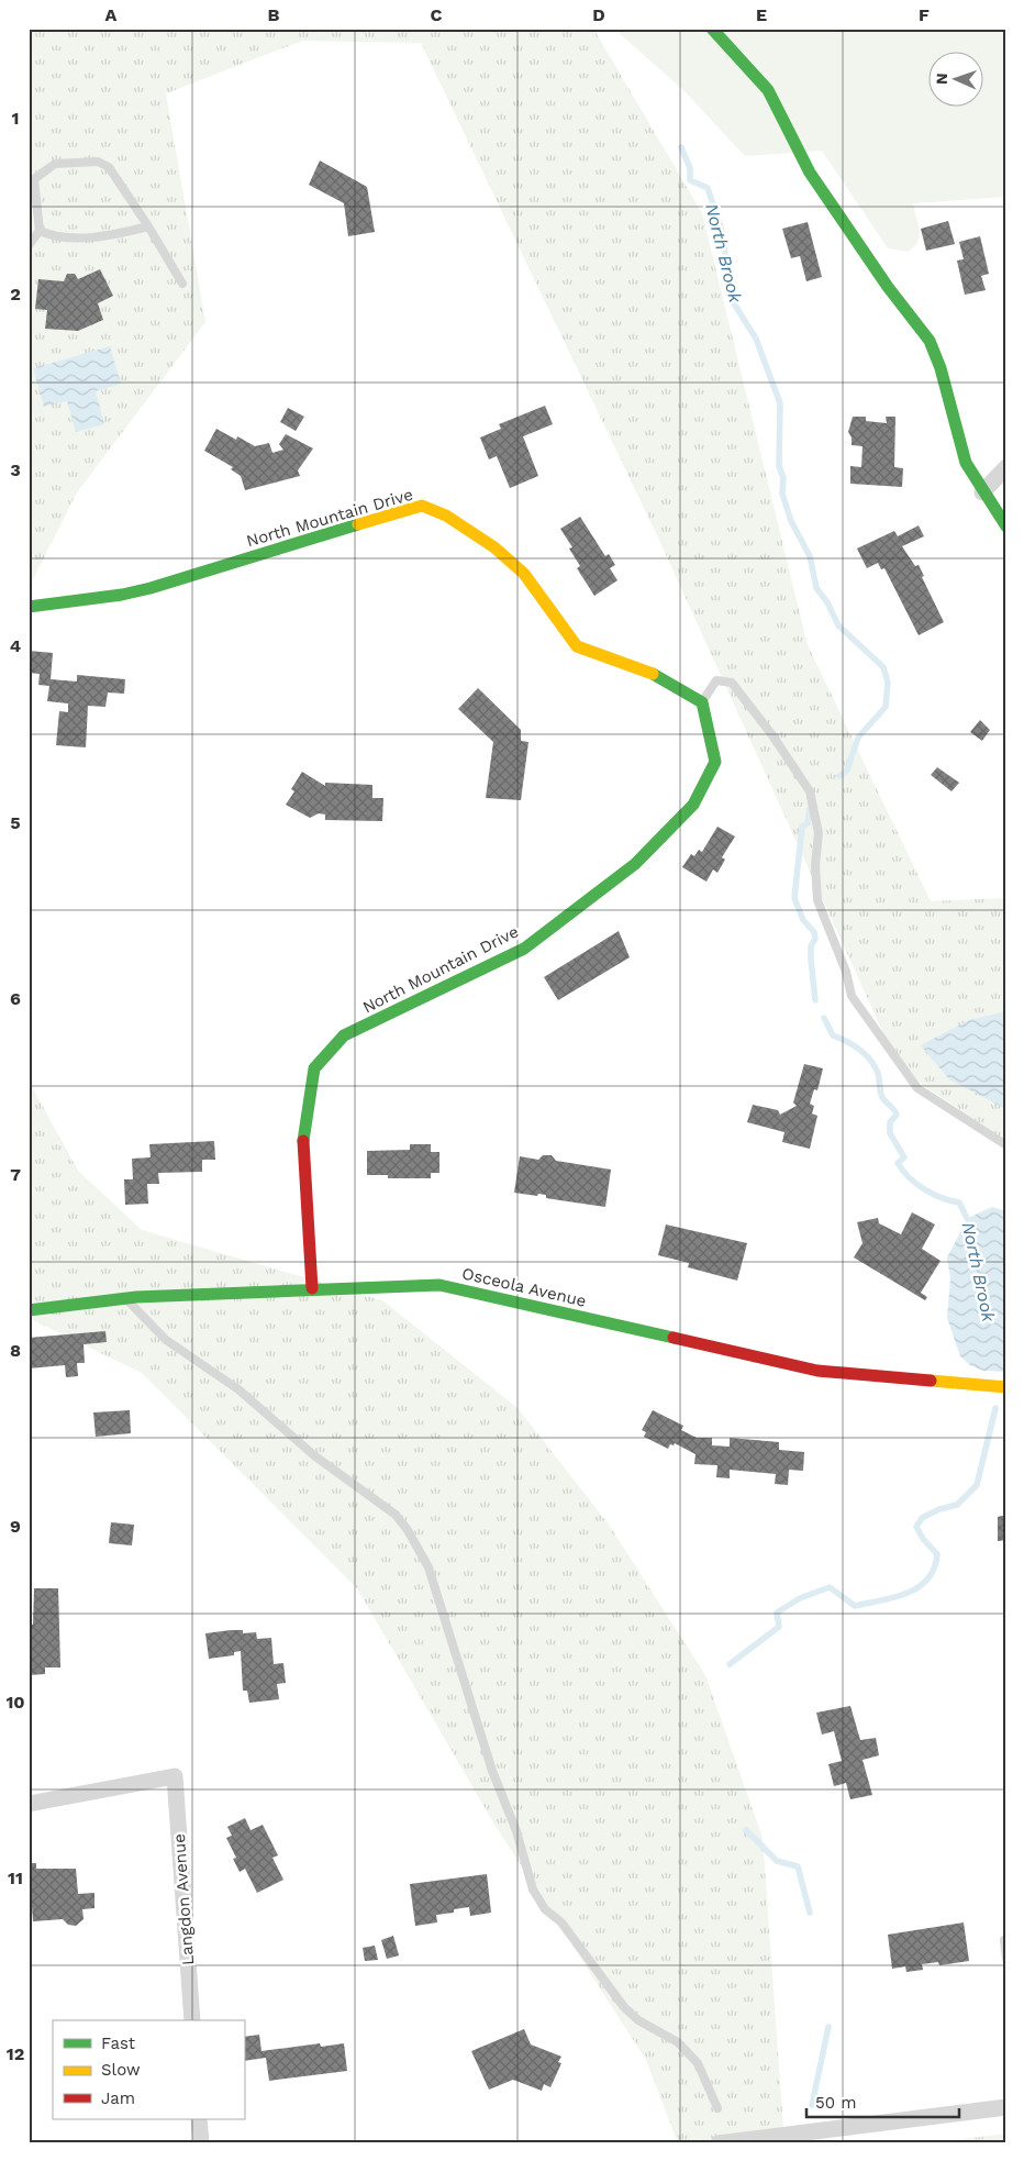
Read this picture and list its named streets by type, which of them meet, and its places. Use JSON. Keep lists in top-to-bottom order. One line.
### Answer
{"streets":{"street":["North Mountain Drive","Osceola Avenue","Langdon Avenue"]},"crossings":[["North Mountain Drive","Osceola Avenue"]],"water":["North Brook"],"legend":["Fast","Slow","Jam"],"scale_bar":"50 m","north":"left","grid":{"columns":["A","B","C","D","E","F"],"rows":["1","2","3","4","5","6","7","8","9","10","11","12"]}}
